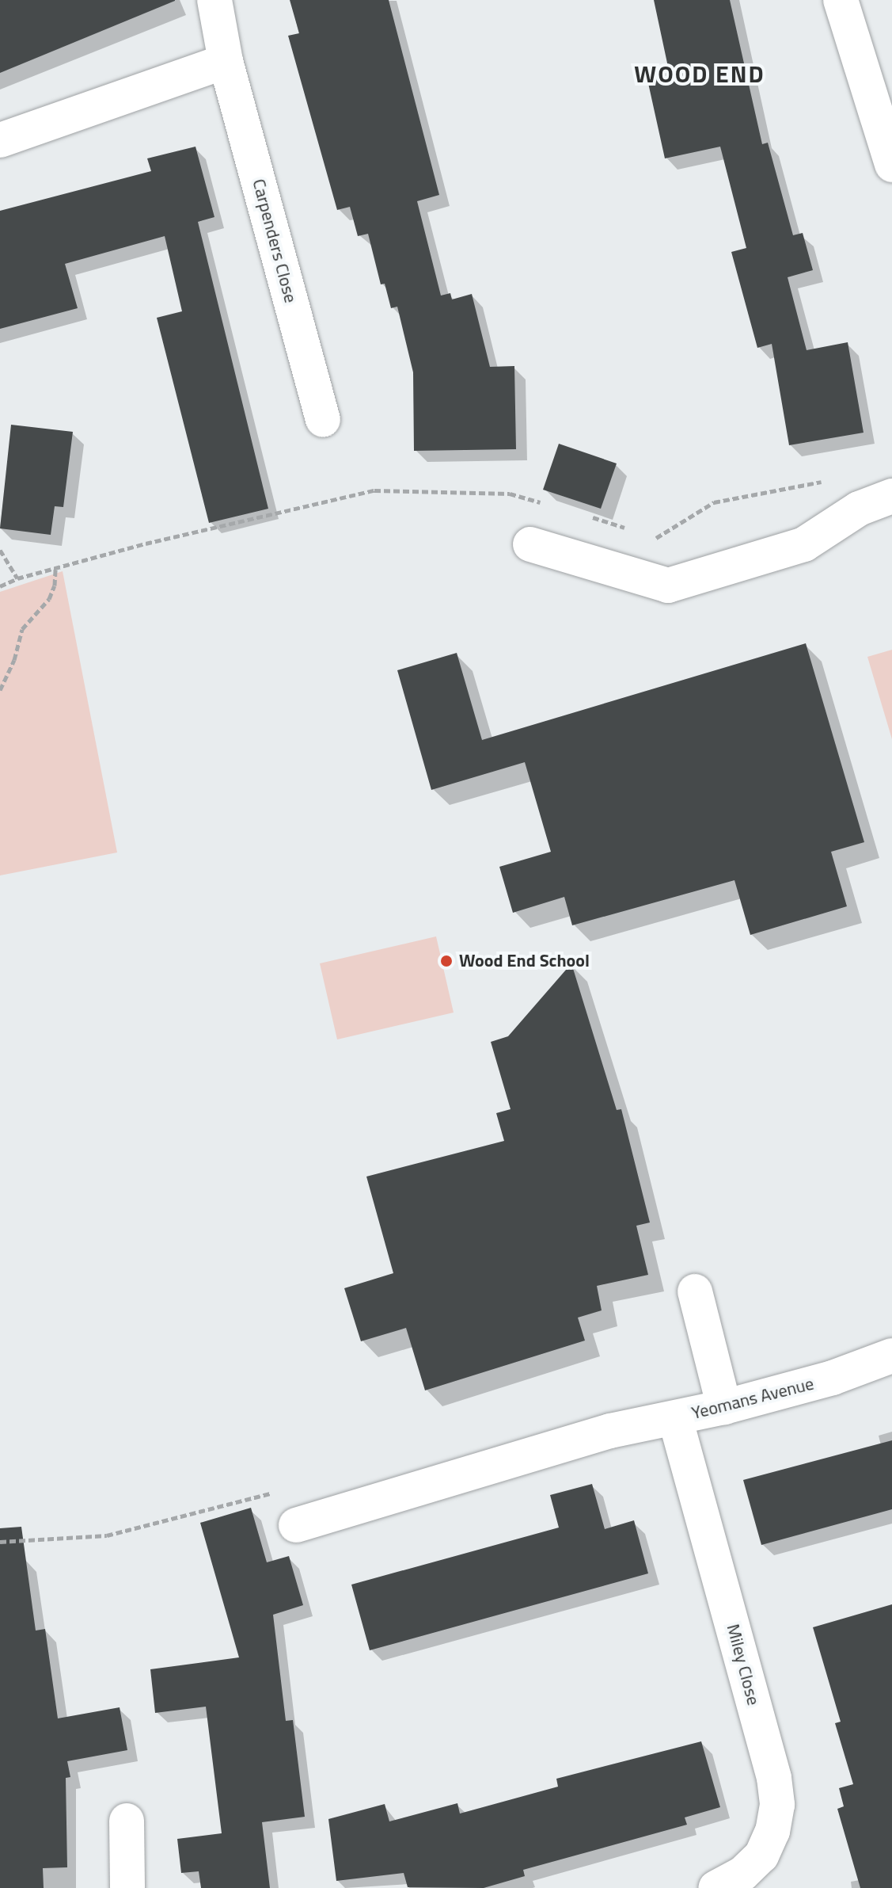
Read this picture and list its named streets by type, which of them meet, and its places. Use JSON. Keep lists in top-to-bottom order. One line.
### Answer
{"streets":{"street":["Carpenders Close","Yeomans Avenue","Miley Close"]},"crossings":[["Yeomans Avenue","Miley Close"]],"districts":["WOOD END"],"places":["Wood End School"]}
